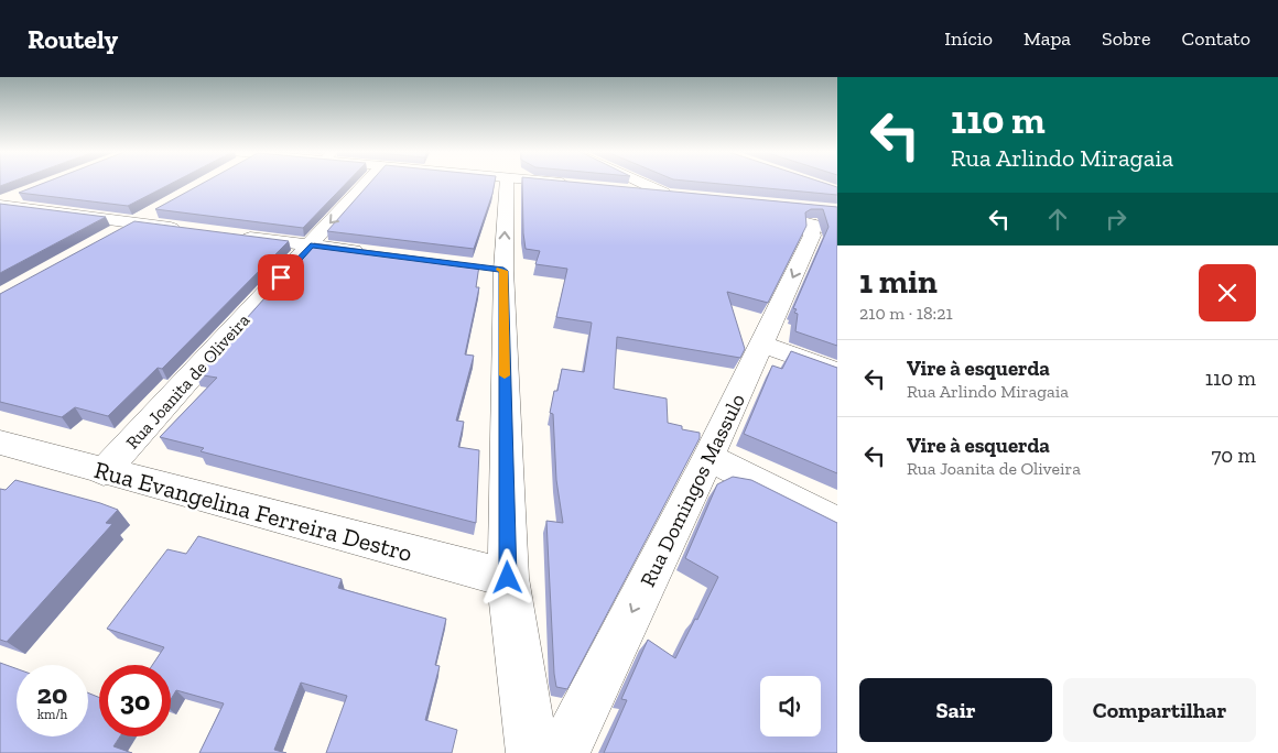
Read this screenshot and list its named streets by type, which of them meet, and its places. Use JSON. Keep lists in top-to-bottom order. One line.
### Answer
{"streets":{"street":["Rua Joanita de Oliveira","Rua Domingos Massulo","Rua Evangelina Ferreira Destro"]},"crossings":[["Rua Joanita de Oliveira","Rua Evangelina Ferreira Destro"]],"page":{"header":"Routely","nav":["Início","Mapa","Sobre","Contato"],"turn":["110 m","Rua Arlindo Miragaia"],"heading":["1 min","210 m · 18:21"],"list":[{"name":"Vire à esquerda","note":"Rua Arlindo Miragaia","value":"110 m"},{"name":"Vire à esquerda","note":"Rua Joanita de Oliveira","value":"70 m"}],"speed":"20 km/h","limit":"30","buttons":["Sair","Compartilhar"]}}
